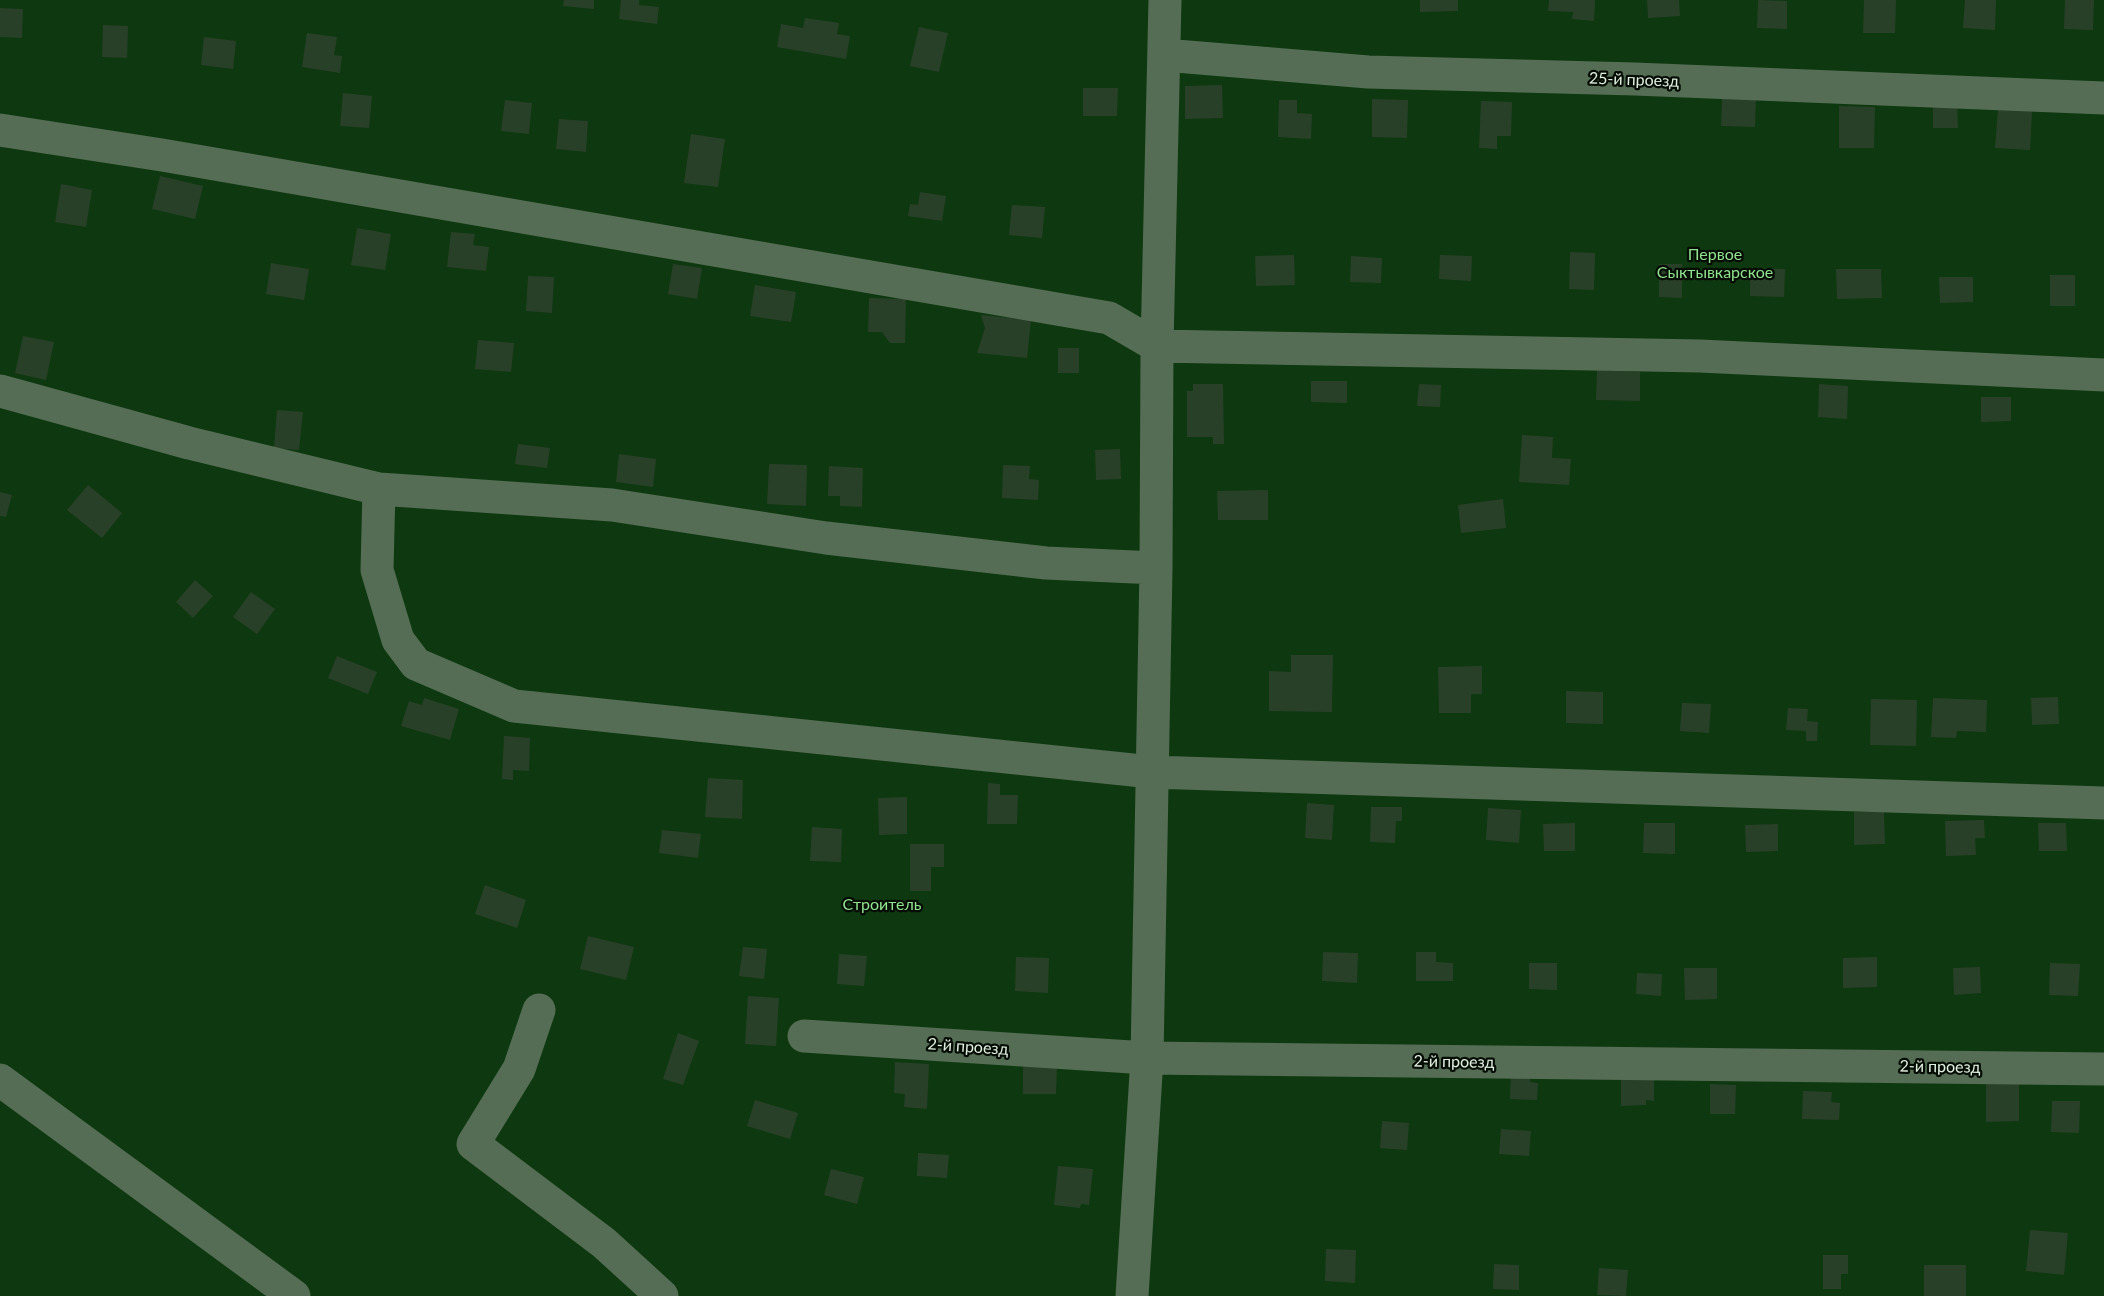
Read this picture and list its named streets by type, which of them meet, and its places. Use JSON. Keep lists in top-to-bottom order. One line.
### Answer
{"streets":{"street":["25-й проезд","2-й проезд"]},"parks":["Первое Сыктывкарское","Строитель"]}
